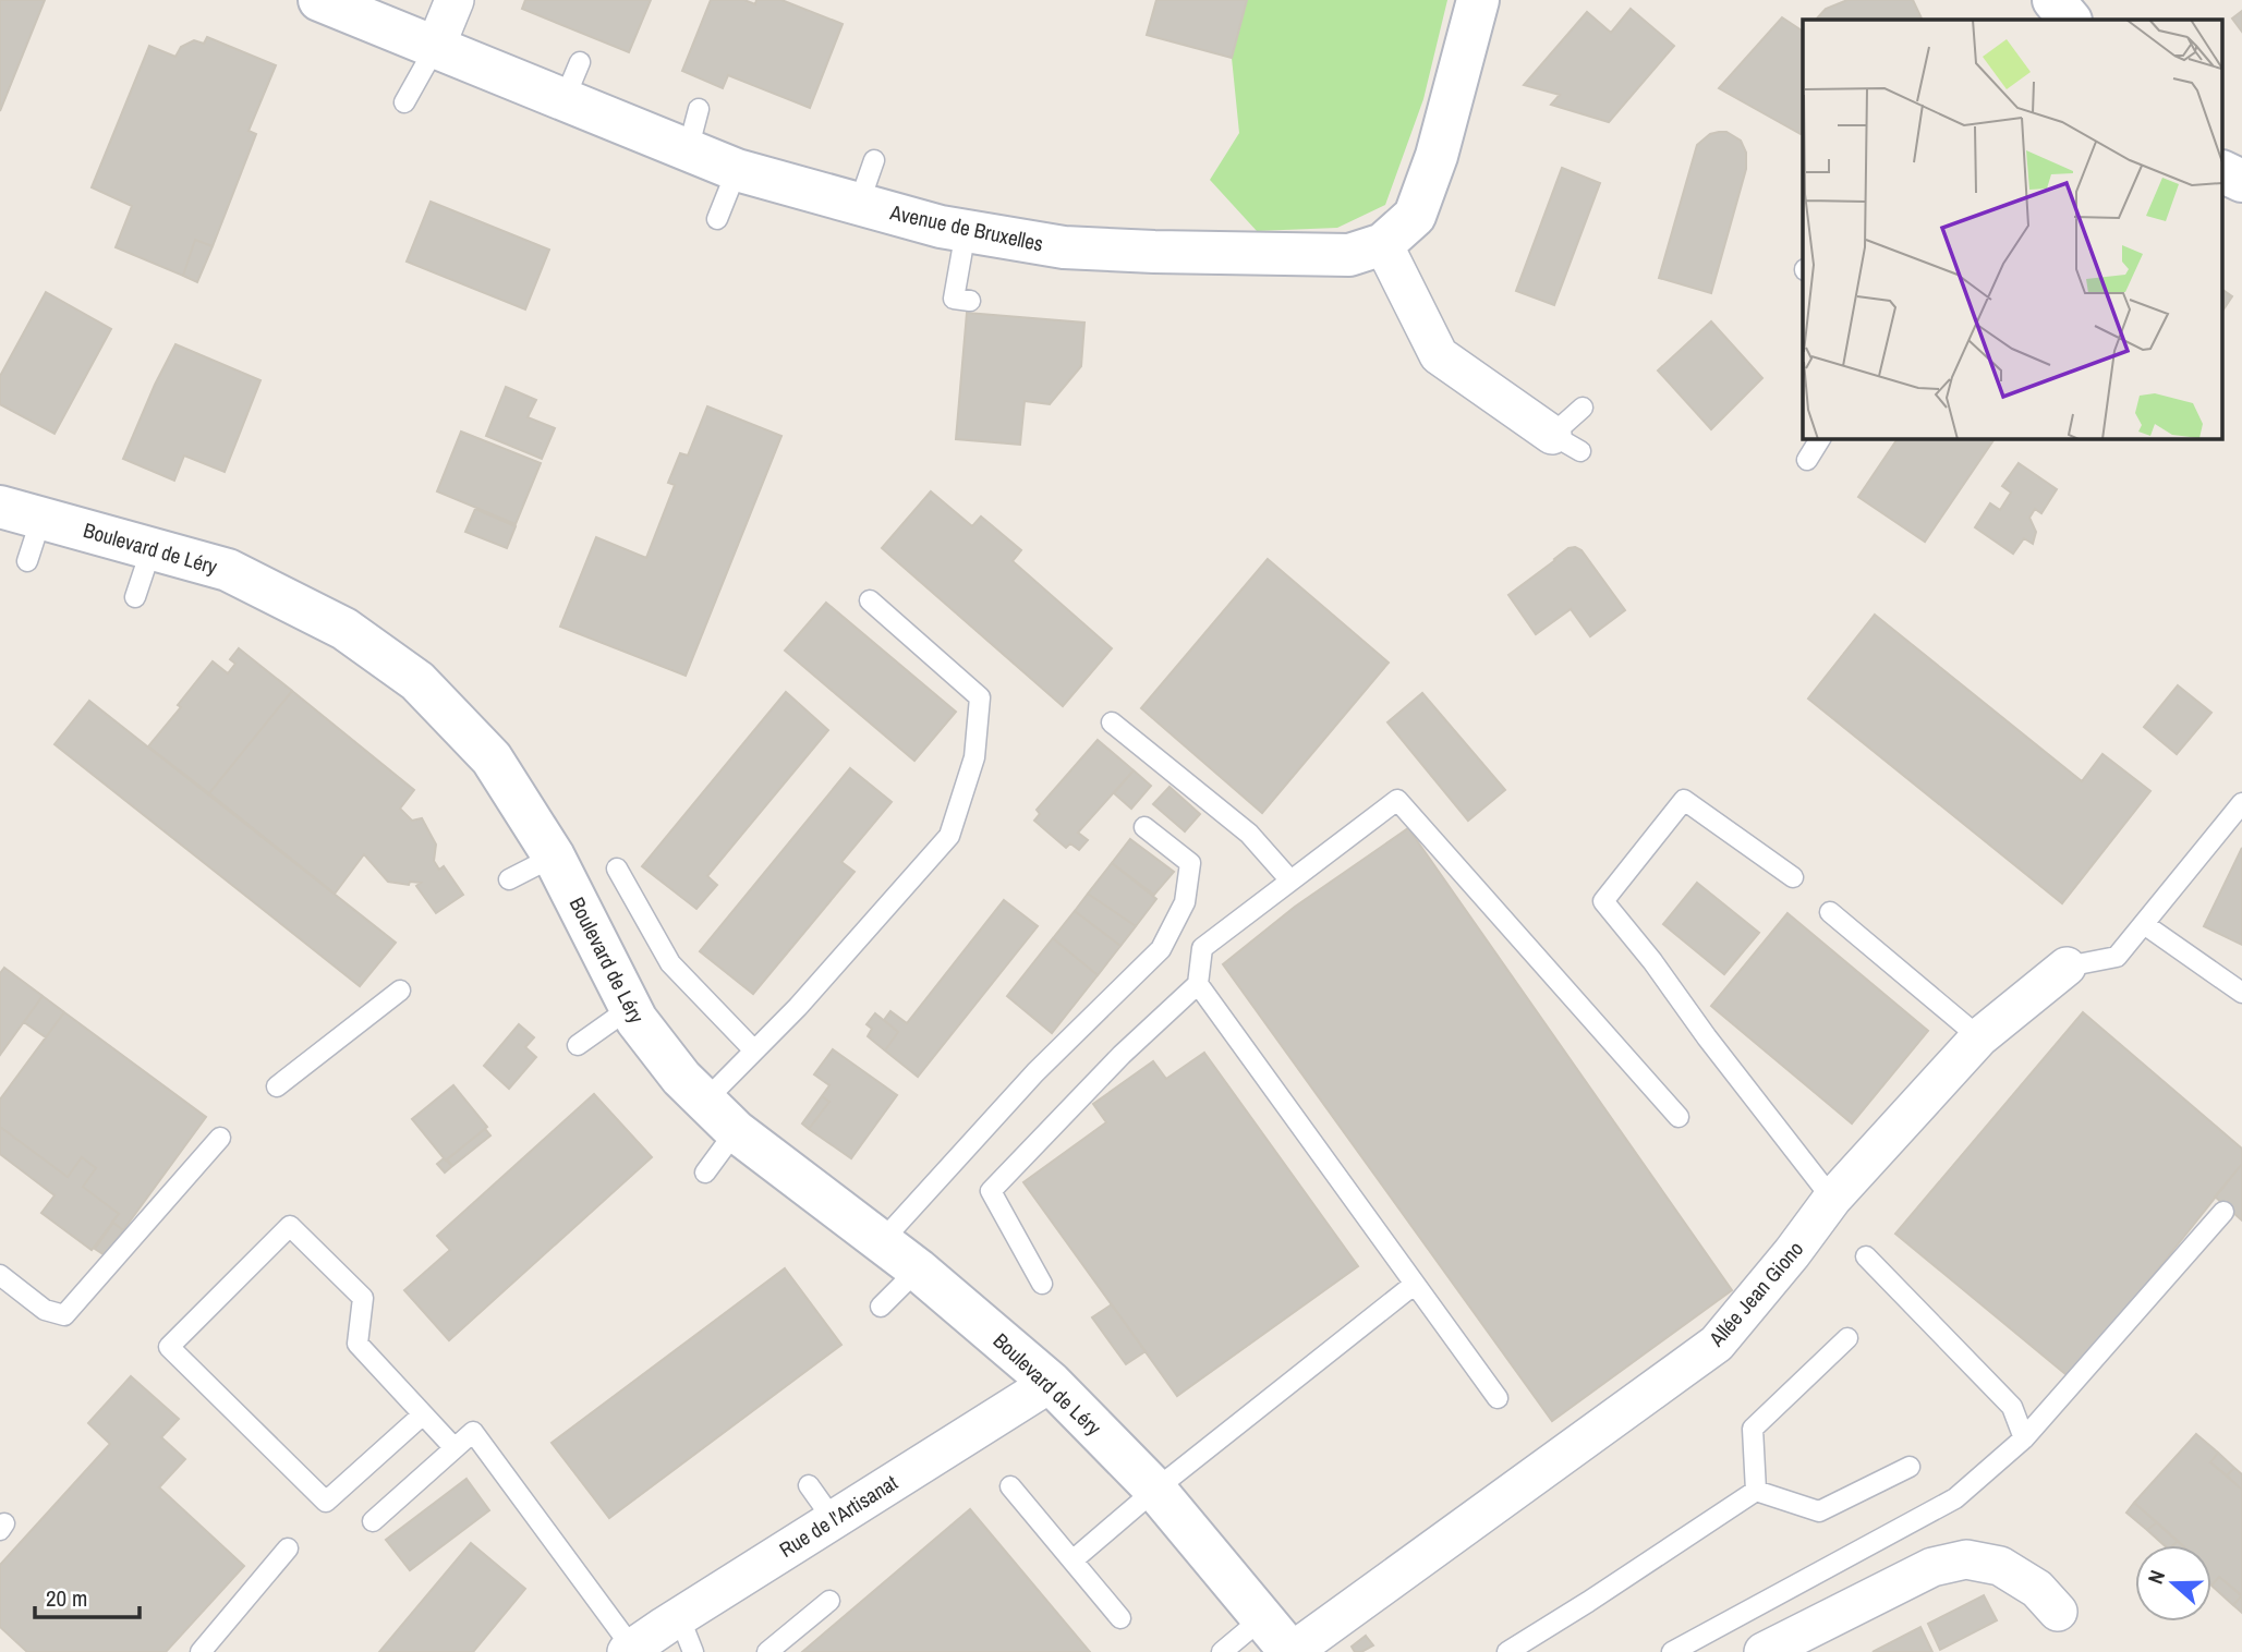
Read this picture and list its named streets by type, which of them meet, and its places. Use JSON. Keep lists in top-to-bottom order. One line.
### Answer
{"streets":{"street":["Avenue de Bruxelles","Boulevard de Léry","Allée Jean Giono","Rue de l'Artisanat"]},"crossings":[["Boulevard de Léry","Allée Jean Giono"],["Boulevard de Léry","Rue de l'Artisanat"]],"scale_bar":"20 m","north":"left"}
